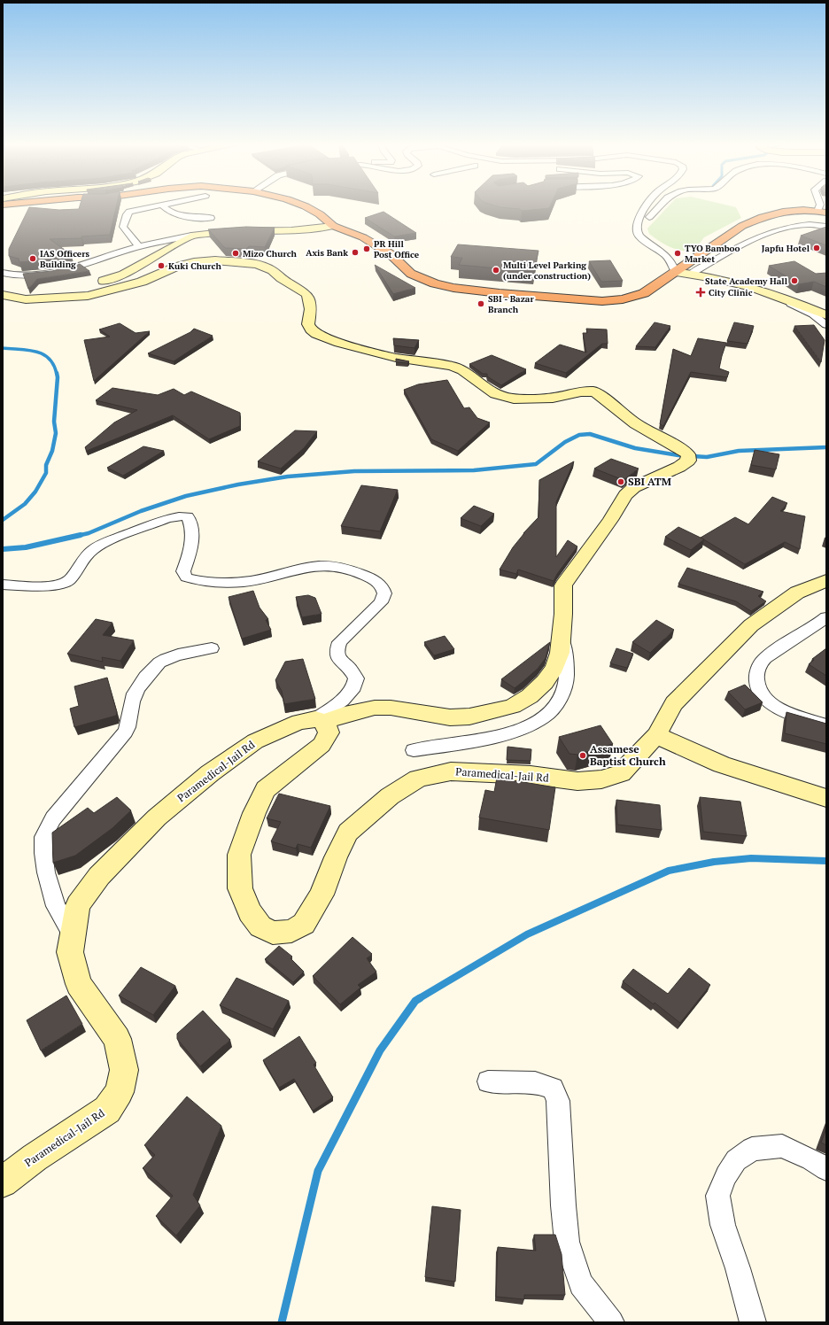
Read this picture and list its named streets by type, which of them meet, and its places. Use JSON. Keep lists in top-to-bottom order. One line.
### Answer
{"streets":{"street":["Paramedical-Jail Rd"]},"places":{"other":["Japfu Hotel","PR Hill Post Office","Axis Bank","Mizo Church","TYO Bamboo Market","IAS Officers Building","Kuki Church","Multi Level Parking (under construction)","State Academy Hall","SBI - Bazar Branch","SBI ATM","Assamese Baptist Church"],"health":["City Clinic"]}}
